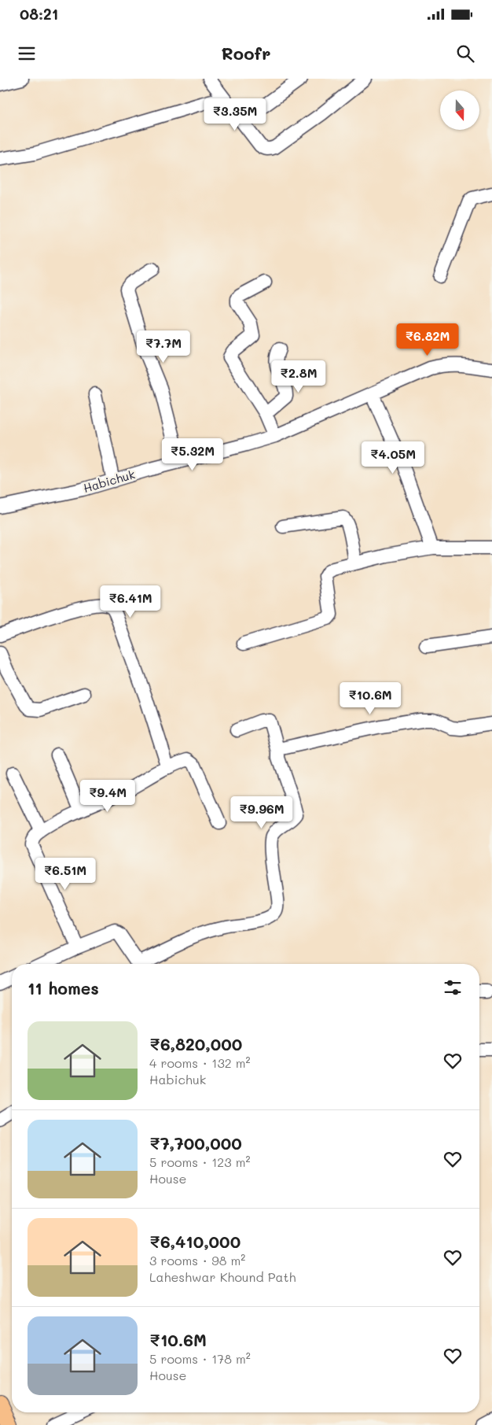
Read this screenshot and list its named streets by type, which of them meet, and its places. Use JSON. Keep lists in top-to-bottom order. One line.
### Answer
{"streets":{"street":["Habichuk"]},"north":"bottom","page":{"status":"08:21","header":"Roofr","price":["₹3.35M","₹6.82M","₹7.7M","₹2.8M","₹5.32M","₹4.05M","₹6.41M","₹10.6M","₹9.4M","₹9.96M","₹6.51M"],"heading":"11 homes","list":[{"name":"₹6,820,000","note":"4 rooms · 132 m² · Habichuk"},{"name":"₹7,700,000","note":"5 rooms · 123 m² · House"},{"name":"₹6,410,000","note":"3 rooms · 98 m² · Laheshwar Khound Path"},{"name":"₹10.6M","note":"5 rooms · 178 m² · House"}]}}
